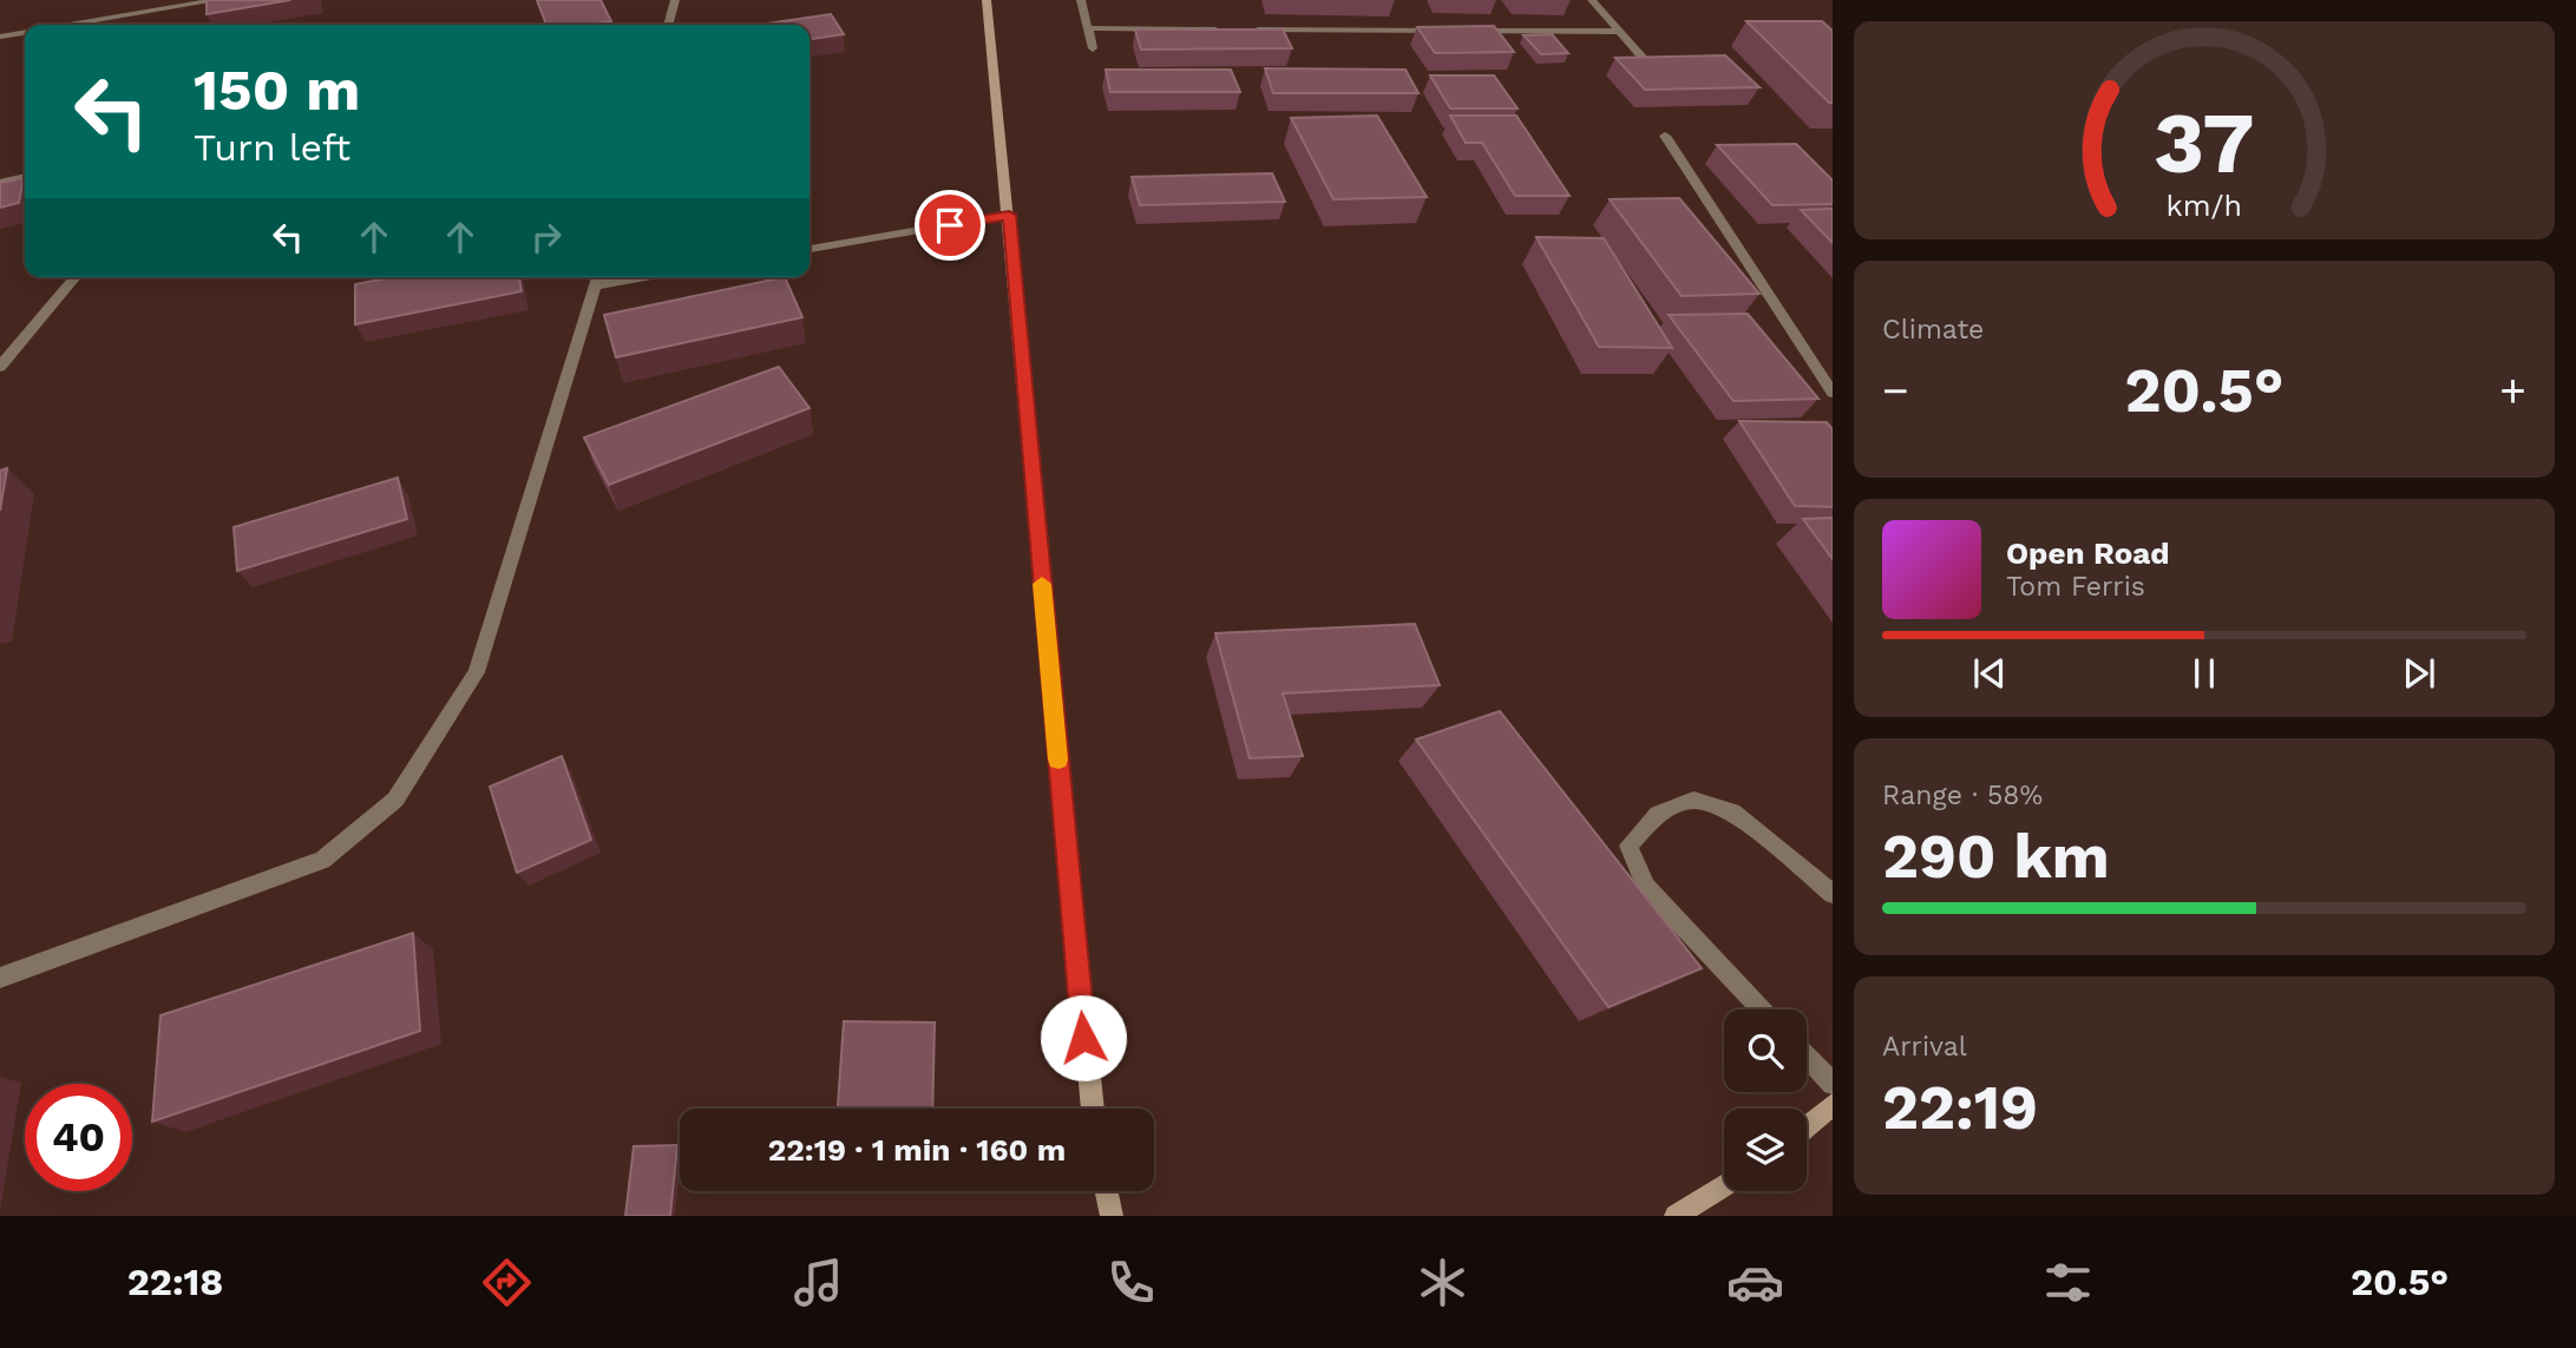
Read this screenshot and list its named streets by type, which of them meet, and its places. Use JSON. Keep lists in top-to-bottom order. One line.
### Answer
{"page":{"turn":["150 m","Turn left"],"tile":["Climate",["Range · 58%","290 km"],["Arrival","22:19"]],"heat":["−","20.5°","+"],"song":["Open Road","Tom Ferris"],"limit":"40","trip":"22:19 · 1 min · 160 m","tabs":["22:18","20.5°"],"gauge":["37","km/h"]}}
